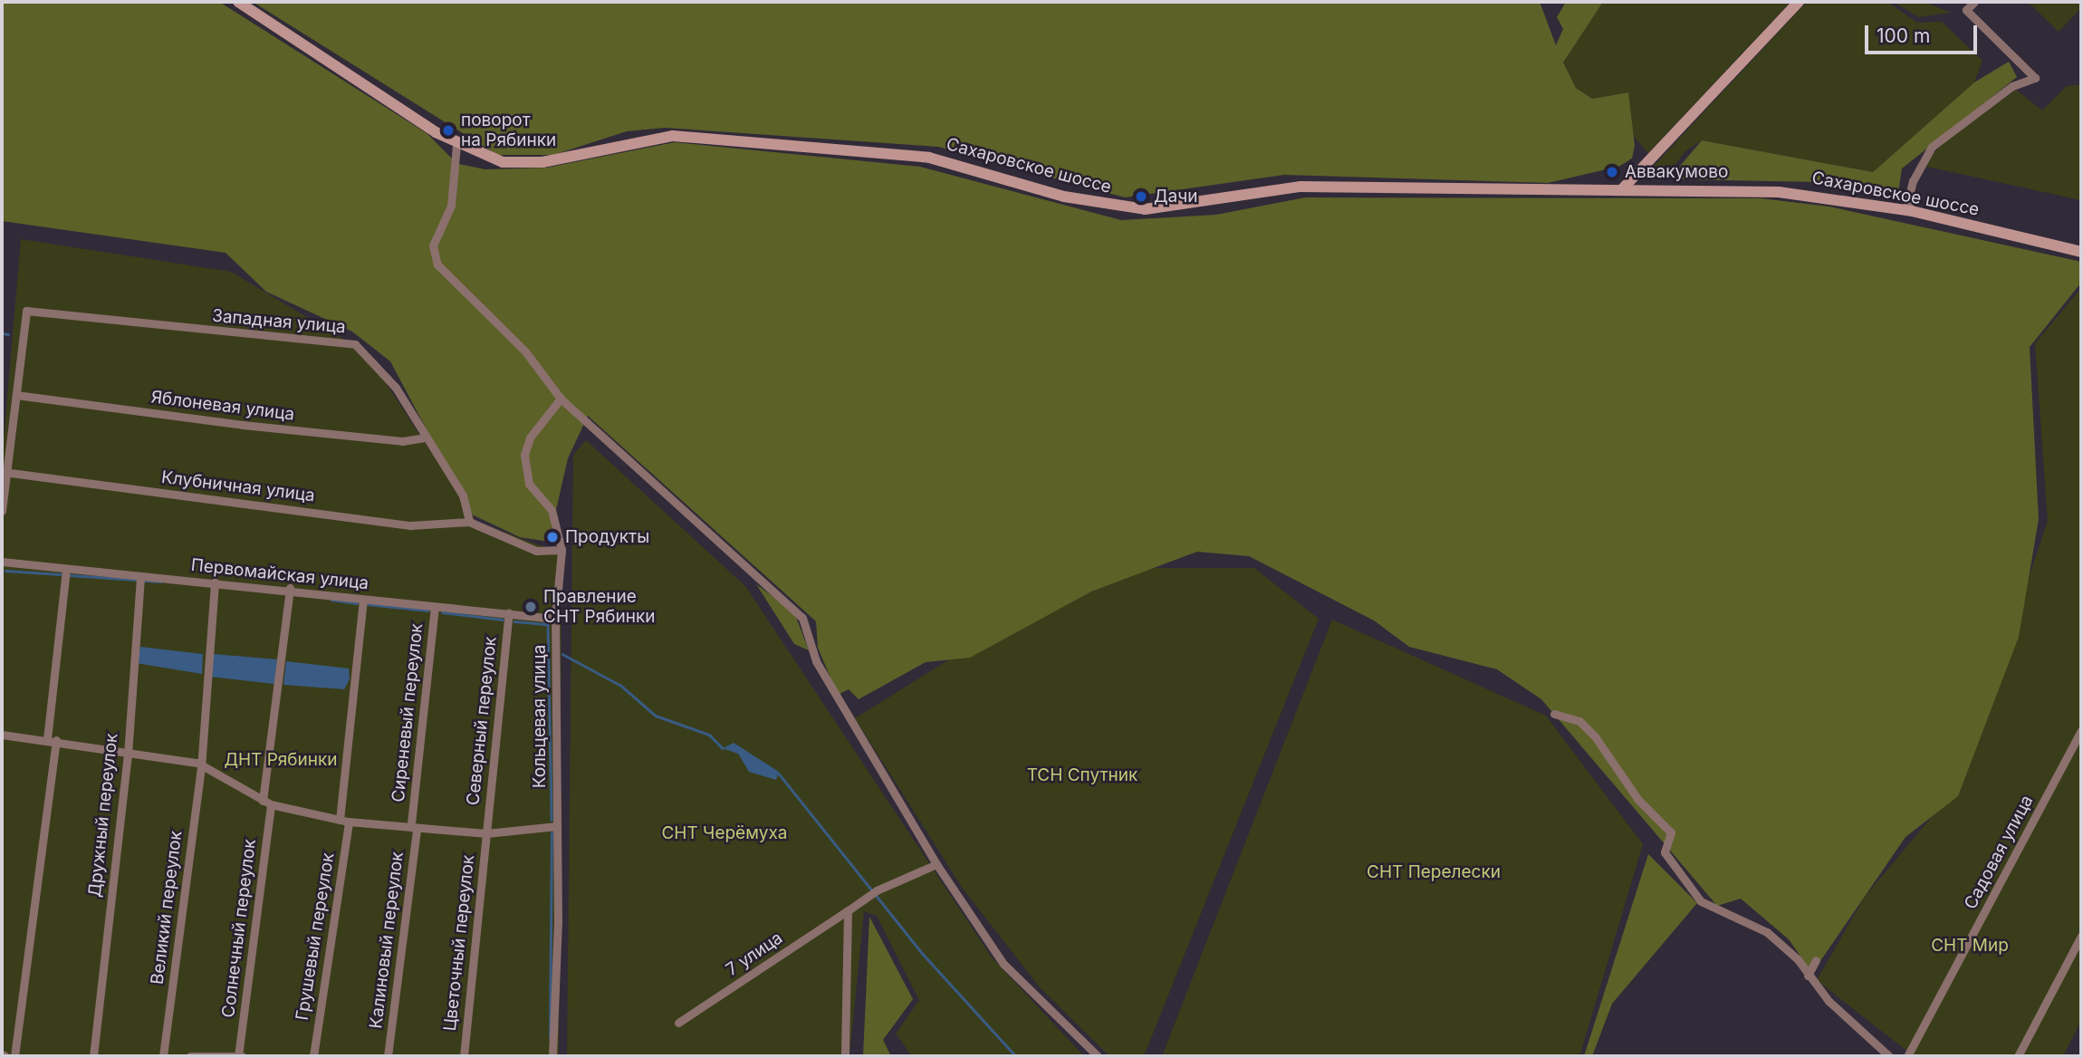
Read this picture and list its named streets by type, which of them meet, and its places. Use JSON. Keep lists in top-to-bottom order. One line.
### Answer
{"streets":{"main road":["Сахаровское шоссе"],"street":["Западная улица","Яблоневая улица","Клубничная улица","Первомайская улица","Сиреневый переулок","Кольцевая улица","Северный переулок","Дружный переулок","Садовая улица","Великий переулок","Солнечный переулок","Грушевый переулок","Калиновый переулок","Цветочный переулок","7 улица"]},"crossings":[["Западная улица","Яблоневая улица"],["Западная улица","Клубничная улица"],["Первомайская улица","Сиреневый переулок"],["Первомайская улица","Кольцевая улица"],["Первомайская улица","Северный переулок"],["Первомайская улица","Дружный переулок"],["Первомайская улица","Великий переулок"],["Первомайская улица","Солнечный переулок"],["Первомайская улица","Грушевый переулок"],["Сиреневый переулок","Калиновый переулок"],["Северный переулок","Цветочный переулок"]],"parks":["ДНТ Рябинки","ТСН Спутник","СНТ Черёмуха","СНТ Перелески","СНТ Мир"],"places":["поворот на Рябинки","Аввакумово","Дачи","Продукты","Правление СНТ Рябинки"],"scale_bar":"100 m"}
